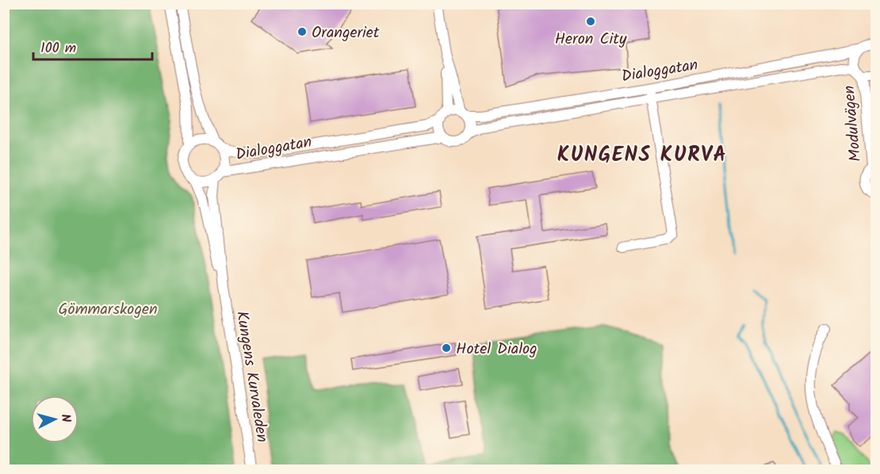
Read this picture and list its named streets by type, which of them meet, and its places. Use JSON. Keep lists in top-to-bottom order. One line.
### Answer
{"streets":{"street":["Dialoggatan","Modulvägen","Kungens Kurvaleden"]},"crossings":[["Dialoggatan","Kungens Kurvaleden"]],"districts":["KUNGENS KURVA"],"parks":["Gömmarskogen"],"places":["Heron City","Orangeriet","Hotel Dialog"],"scale_bar":"100 m","north":"right"}
